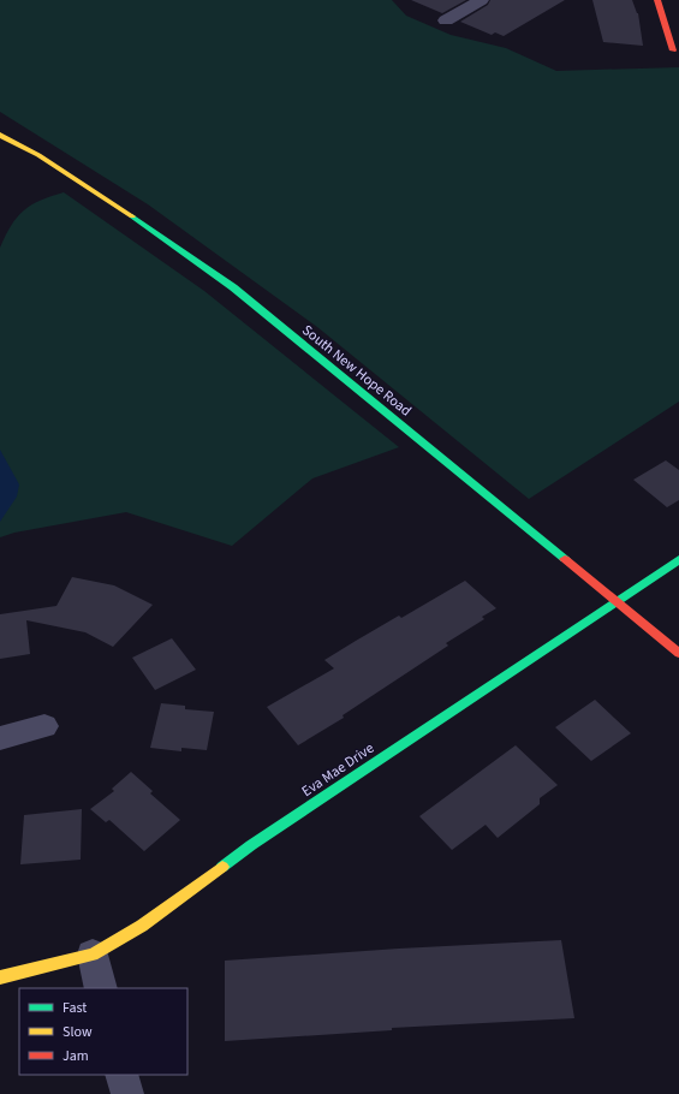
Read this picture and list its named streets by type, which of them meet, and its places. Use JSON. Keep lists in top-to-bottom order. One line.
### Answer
{"streets":{"main road":["South New Hope Road","Eva Mae Drive"]},"crossings":[["South New Hope Road","Eva Mae Drive"]],"legend":["Fast","Slow","Jam"]}
